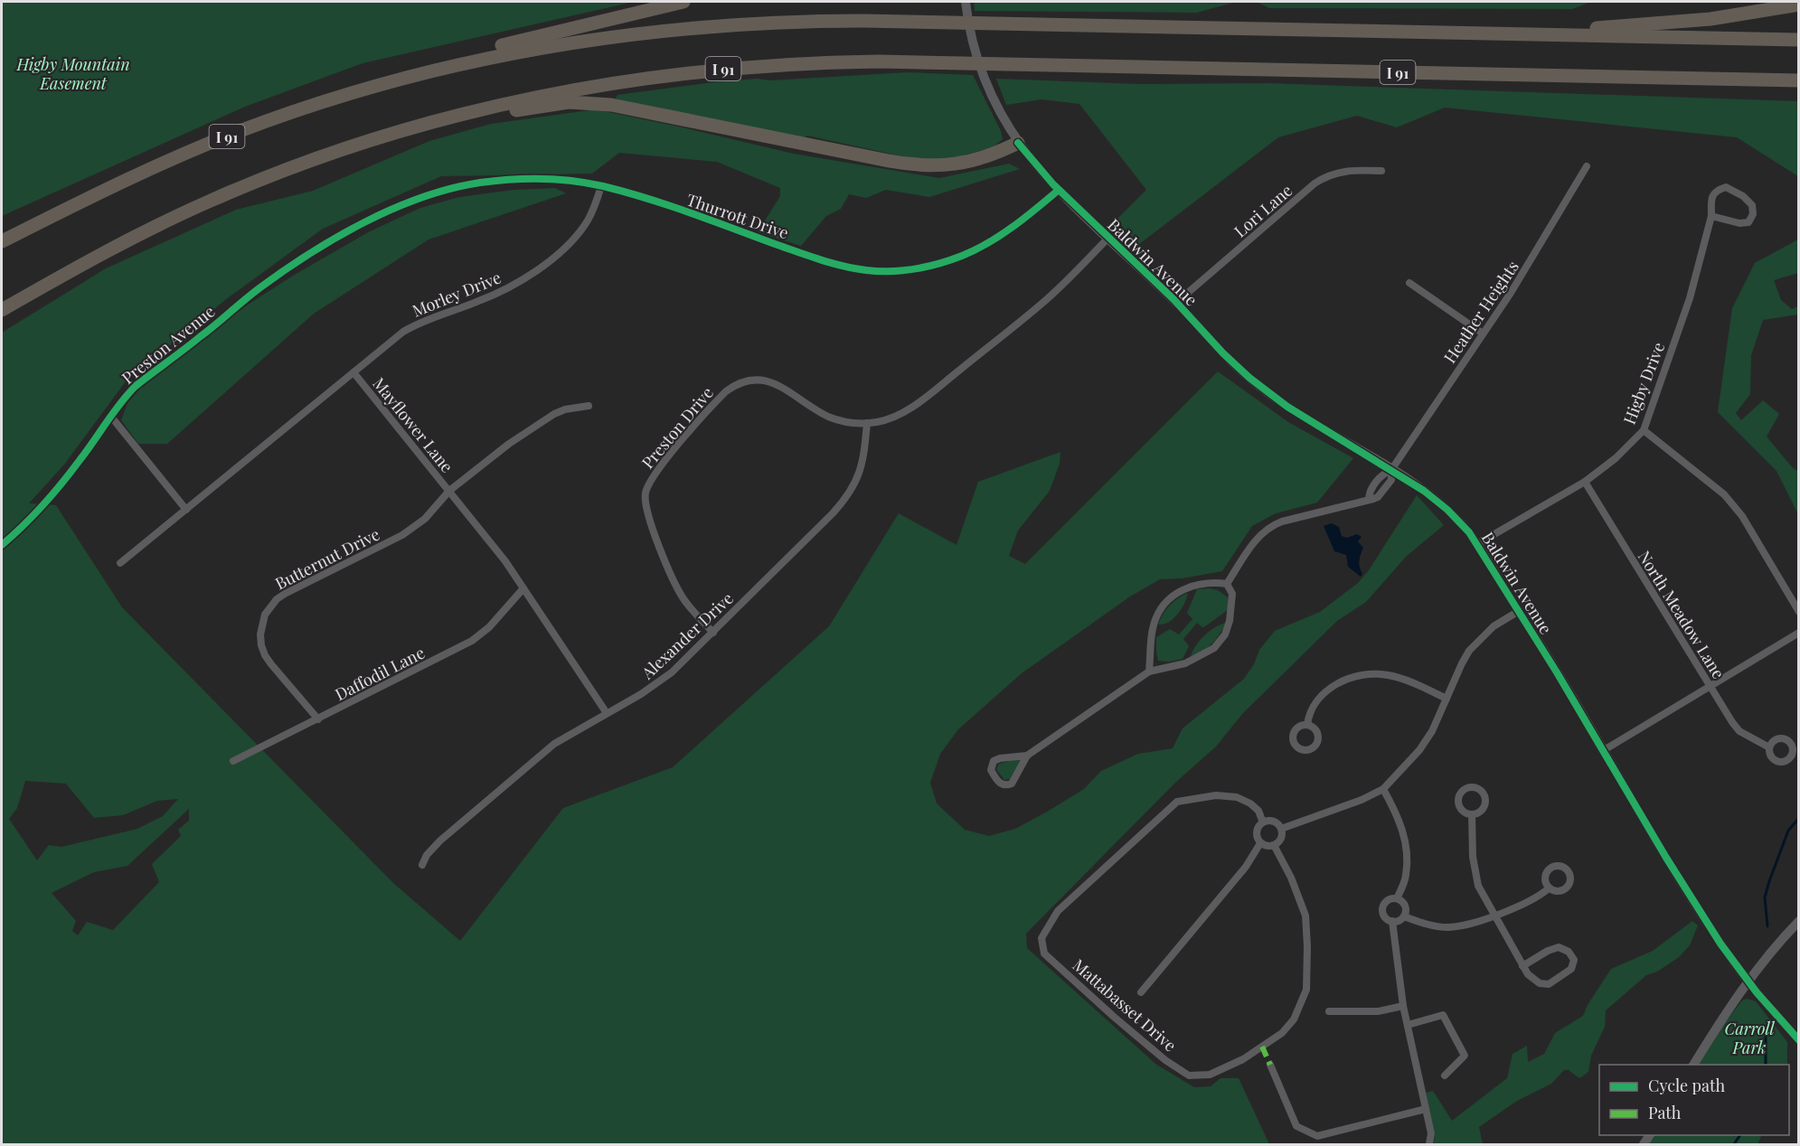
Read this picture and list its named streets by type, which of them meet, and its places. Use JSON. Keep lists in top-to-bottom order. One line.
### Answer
{"streets":{"highway":["I 91"],"street":["Lori Lane","Thurrott Drive","Baldwin Avenue","Morley Drive","Heather Heights","Preston Avenue","Higby Drive","Mayflower Lane","Preston Drive","Butternut Drive","North Meadow Lane","Alexander Drive","Daffodil Lane","Mattabasset Drive"]},"crossings":[["Lori Lane","Baldwin Avenue"],["Thurrott Drive","Baldwin Avenue"],["Thurrott Drive","Morley Drive"],["Thurrott Drive","Preston Avenue"],["Baldwin Avenue","Heather Heights"],["Baldwin Avenue","Higby Drive"],["Baldwin Avenue","Preston Drive"],["Morley Drive","Mayflower Lane"],["Higby Drive","North Meadow Lane"],["Mayflower Lane","Butternut Drive"],["Mayflower Lane","Alexander Drive"],["Mayflower Lane","Daffodil Lane"],["Preston Drive","Alexander Drive"],["Butternut Drive","Daffodil Lane"]],"parks":["Higby Mountain Easement","Carroll Park"],"legend":["Cycle path","Path"]}
